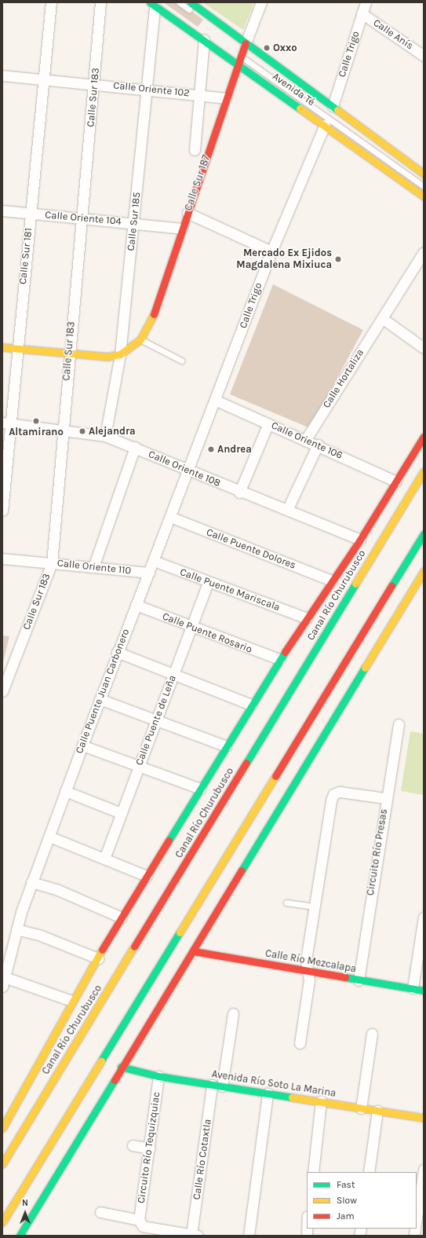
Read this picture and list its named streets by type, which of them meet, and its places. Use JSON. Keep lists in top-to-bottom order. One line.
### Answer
{"streets":{"street":["Calle Anís","Calle Trigo","Calle Oriente 102","Avenida Té","Calle Sur 183","Calle Sur 187","Calle Oriente 104","Calle Sur 185","Calle Sur 181","Calle Hortaliza","Calle Oriente 106","Calle Oriente 108","Calle Puente Dolores","Calle Oriente 110","Calle Puente Mariscala","Canal Río Churubusco","Calle Puente Rosario","Calle Puente Juan Carbonero","Calle Puente de Leña","Circuito Río Presas","Calle Río Mezcalapa","Avenida Río Soto La Marina","Circuito Río Tequizquiac","Calle Río Cotaxtla"]},"crossings":[["Calle Anís","Calle Trigo"],["Calle Trigo","Avenida Té"],["Calle Trigo","Calle Oriente 106"],["Calle Trigo","Calle Puente Juan Carbonero"],["Calle Oriente 102","Calle Sur 183"],["Calle Oriente 102","Calle Sur 187"],["Calle Oriente 102","Calle Sur 185"],["Calle Oriente 102","Calle Sur 181"],["Avenida Té","Calle Sur 187"],["Avenida Té","Calle Sur 185"],["Calle Sur 183","Calle Oriente 104"],["Calle Sur 183","Calle Oriente 108"],["Calle Sur 183","Calle Oriente 110"],["Calle Sur 187","Calle Oriente 104"],["Calle Sur 187","Calle Sur 185"],["Calle Oriente 104","Calle Sur 185"],["Calle Oriente 104","Calle Sur 181"],["Calle Sur 185","Calle Oriente 108"],["Calle Sur 181","Calle Oriente 108"],["Calle Hortaliza","Calle Oriente 106"],["Calle Oriente 106","Canal Río Churubusco"],["Calle Oriente 106","Calle Puente Juan Carbonero"],["Calle Oriente 108","Canal Río Churubusco"],["Calle Oriente 108","Calle Puente Juan Carbonero"],["Calle Puente Dolores","Canal Río Churubusco"],["Calle Puente Dolores","Calle Puente Juan Carbonero"],["Calle Oriente 110","Calle Puente Juan Carbonero"],["Calle Puente Mariscala","Canal Río Churubusco"],["Calle Puente Mariscala","Calle Puente Juan Carbonero"],["Calle Puente Mariscala","Calle Puente de Leña"],["Canal Río Churubusco","Calle Puente Rosario"],["Calle Puente Rosario","Calle Puente Juan Carbonero"],["Calle Puente Rosario","Calle Puente de Leña"],["Circuito Río Presas","Calle Río Mezcalapa"],["Avenida Río Soto La Marina","Circuito Río Tequizquiac"],["Avenida Río Soto La Marina","Calle Río Cotaxtla"]],"places":["Oxxo","Mercado Ex Ejidos Magdalena Mixiuca","Altamirano","Alejandra","Andrea"],"legend":["Fast","Slow","Jam"],"north":"top"}
